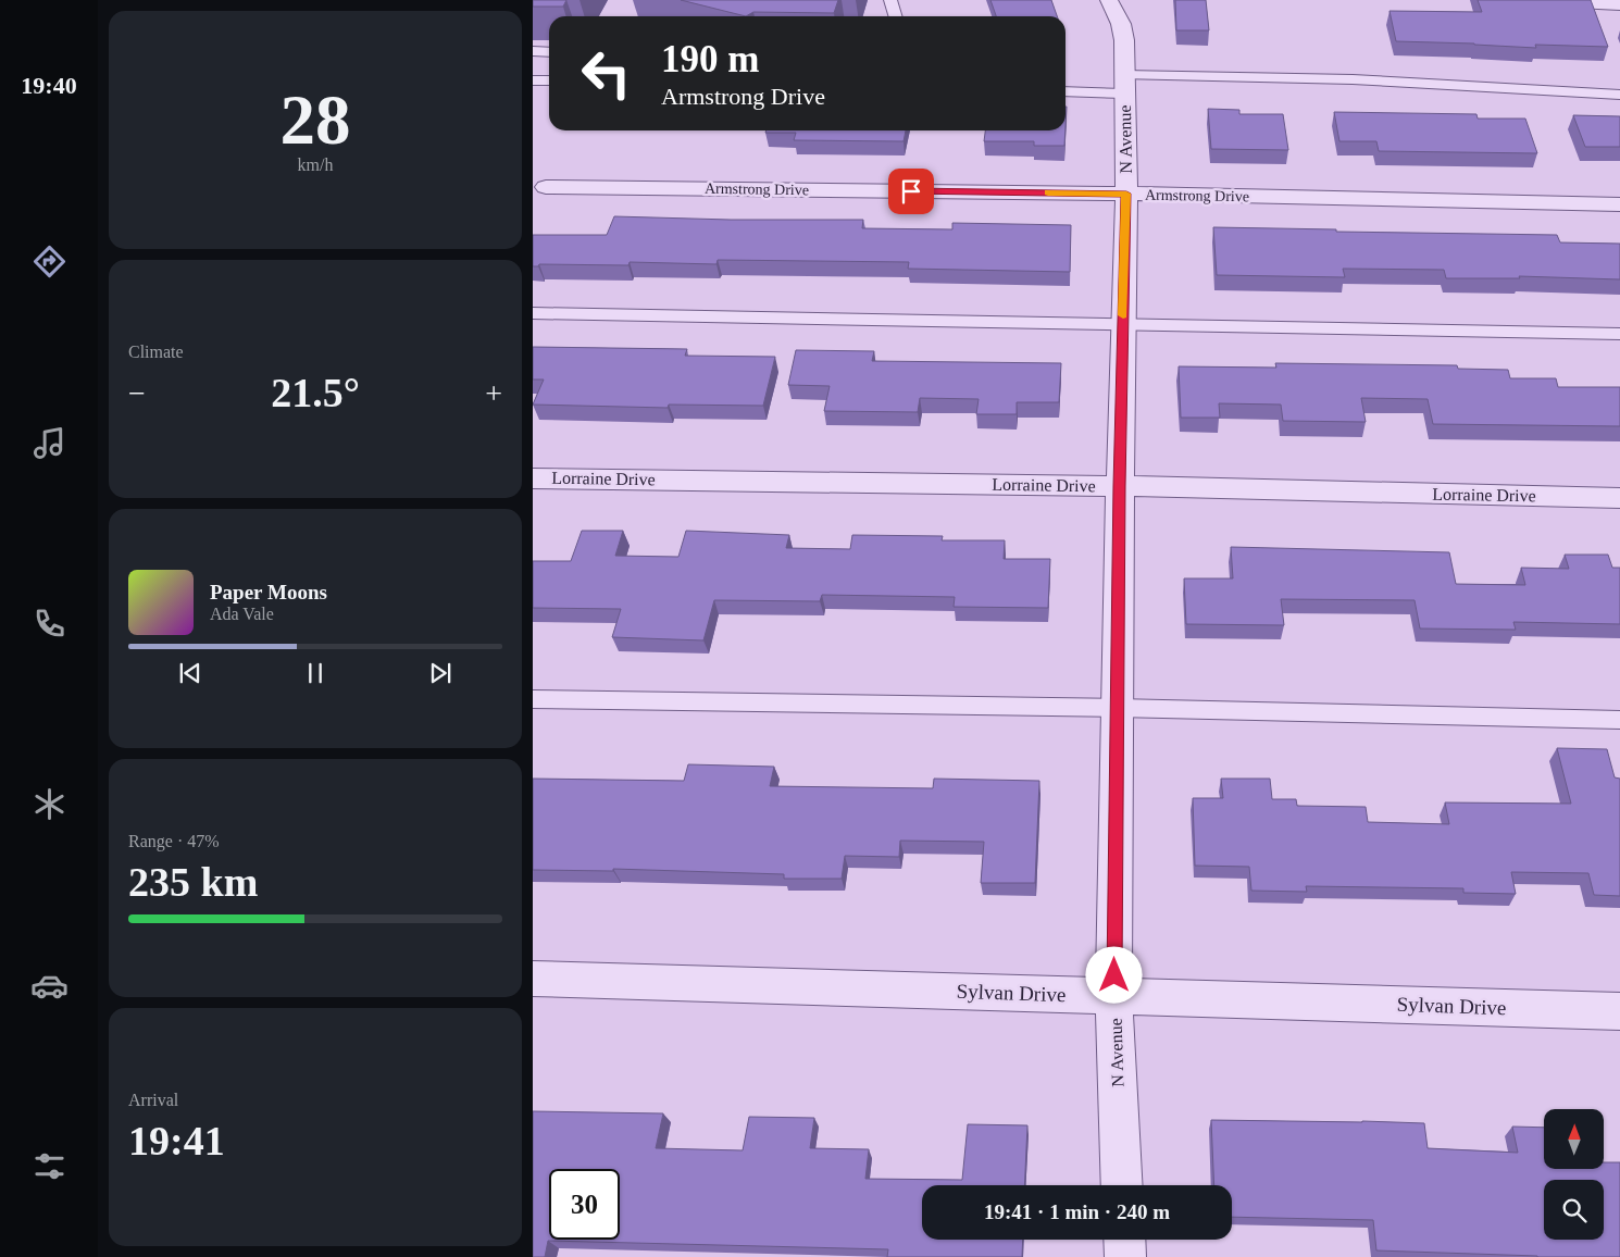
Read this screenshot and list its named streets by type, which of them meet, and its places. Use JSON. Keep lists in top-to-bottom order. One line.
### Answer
{"streets":{"street":["N Avenue","Armstrong Drive","Lorraine Drive","Sylvan Drive"]},"crossings":[["N Avenue","Armstrong Drive"],["N Avenue","Lorraine Drive"],["N Avenue","Sylvan Drive"]],"north":"top","page":{"tabs":"19:40","tile":[["28","km/h"],"Climate",["Range · 47%","235 km"],["Arrival","19:41"]],"turn":["190 m","Armstrong Drive"],"heat":["−","21.5°","+"],"song":["Paper Moons","Ada Vale"],"limit":"30","trip":"19:41 · 1 min · 240 m"}}
